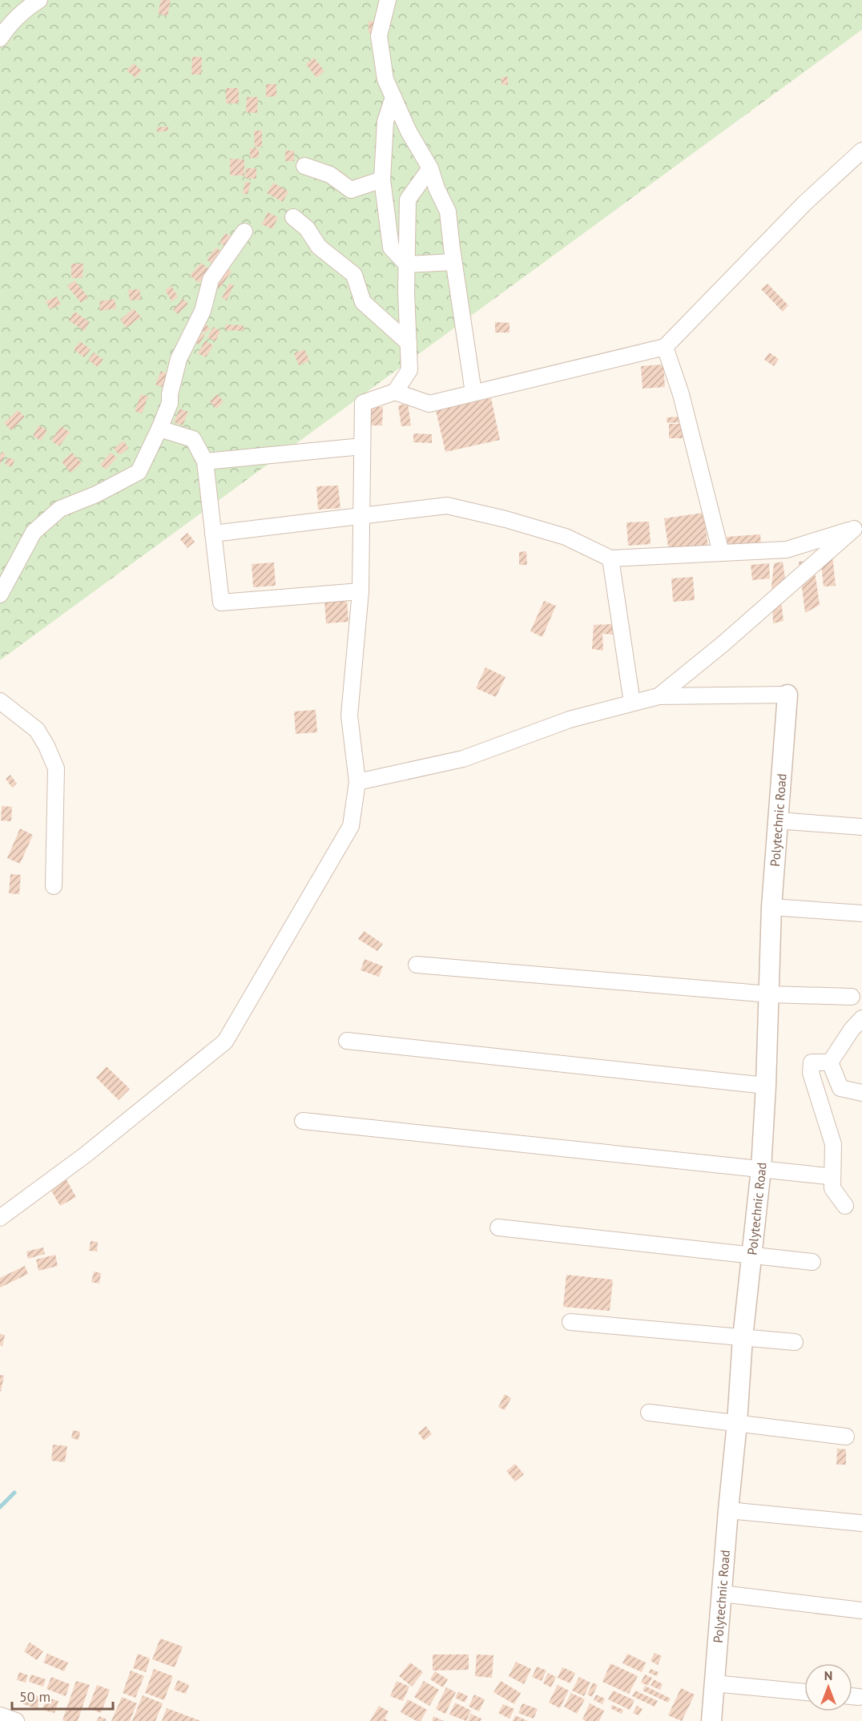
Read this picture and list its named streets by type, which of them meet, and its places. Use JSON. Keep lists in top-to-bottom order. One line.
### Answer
{"streets":{"street":["Polytechnic Road"]},"scale_bar":"50 m","north":"top"}
